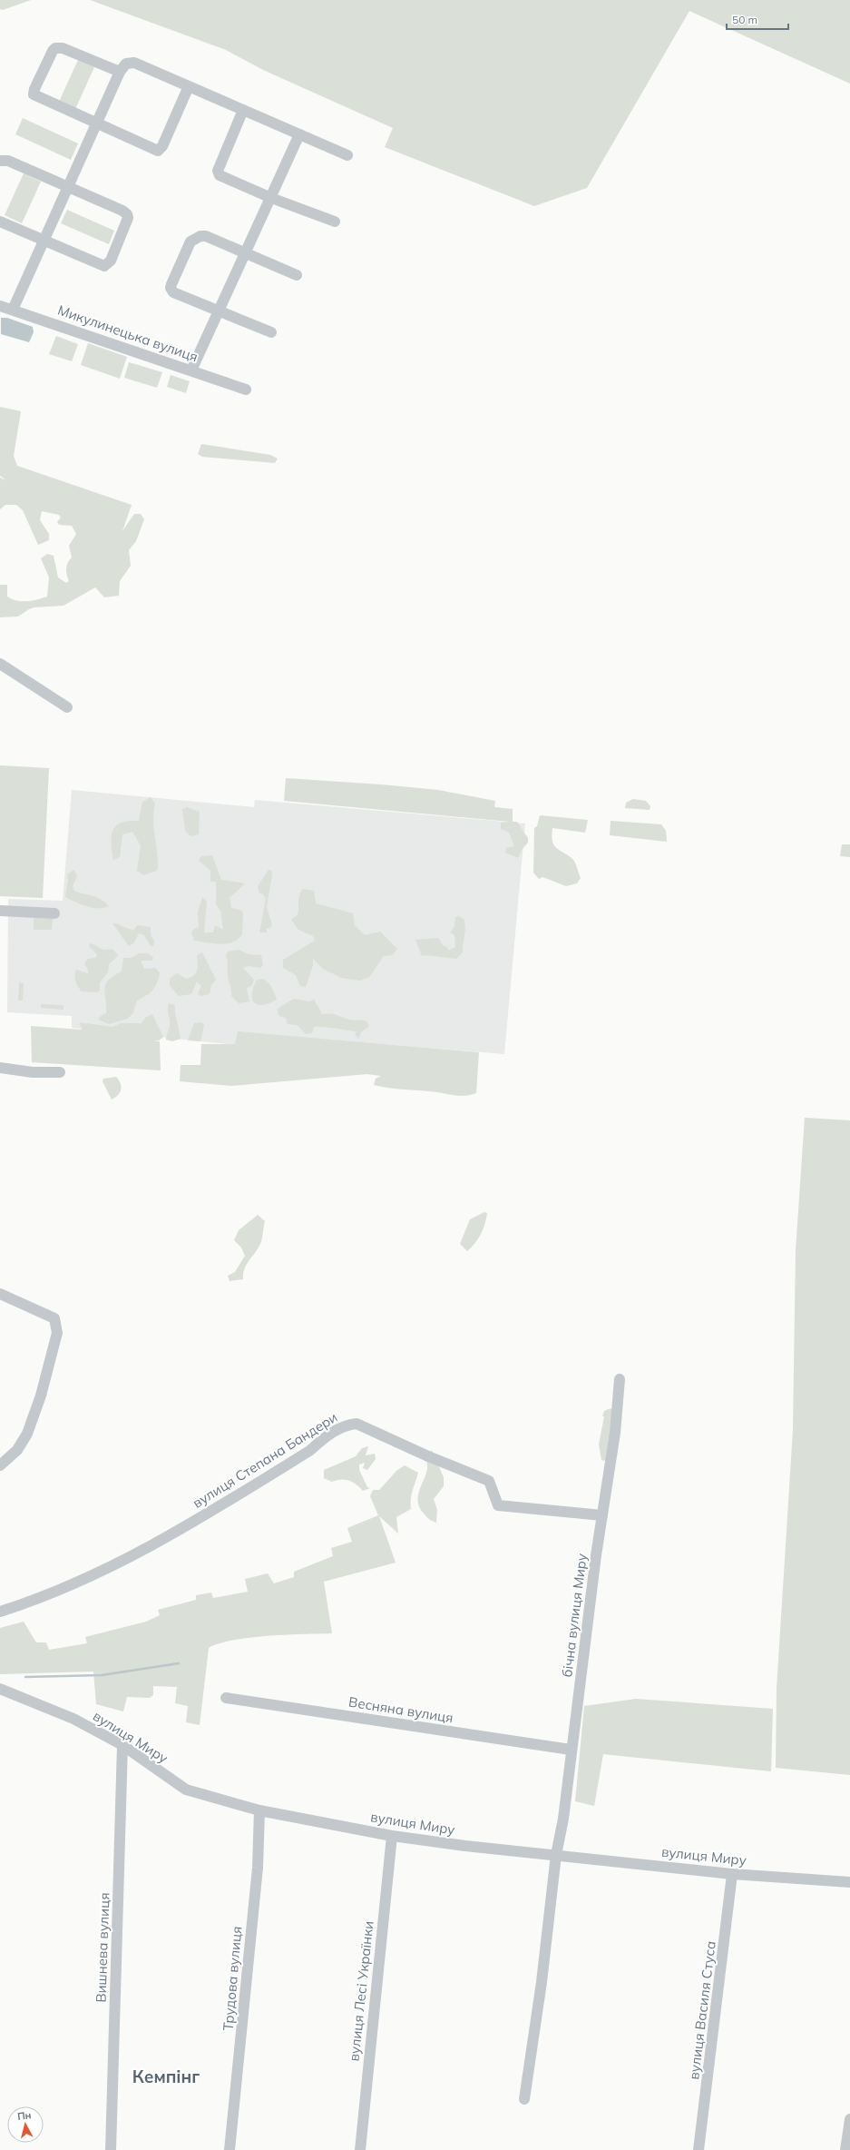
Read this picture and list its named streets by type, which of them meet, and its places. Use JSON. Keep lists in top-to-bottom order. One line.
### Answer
{"streets":{"street":["Микулинецька вулиця","вулиця Степана Бандери","бічна вулиця Миру","Весняна вулиця","вулиця Миру","Вишнева вулиця","Трудова вулиця","вулиця Лесі Українки","вулиця Василя Стуса"]},"crossings":[["вулиця Степана Бандери","бічна вулиця Миру"],["бічна вулиця Миру","Весняна вулиця"],["бічна вулиця Миру","вулиця Миру"],["вулиця Миру","Вишнева вулиця"],["вулиця Миру","Трудова вулиця"],["вулиця Миру","вулиця Лесі Українки"],["вулиця Миру","вулиця Василя Стуса"]],"districts":["Кемпінг"],"scale_bar":"50 m","north":"top"}
